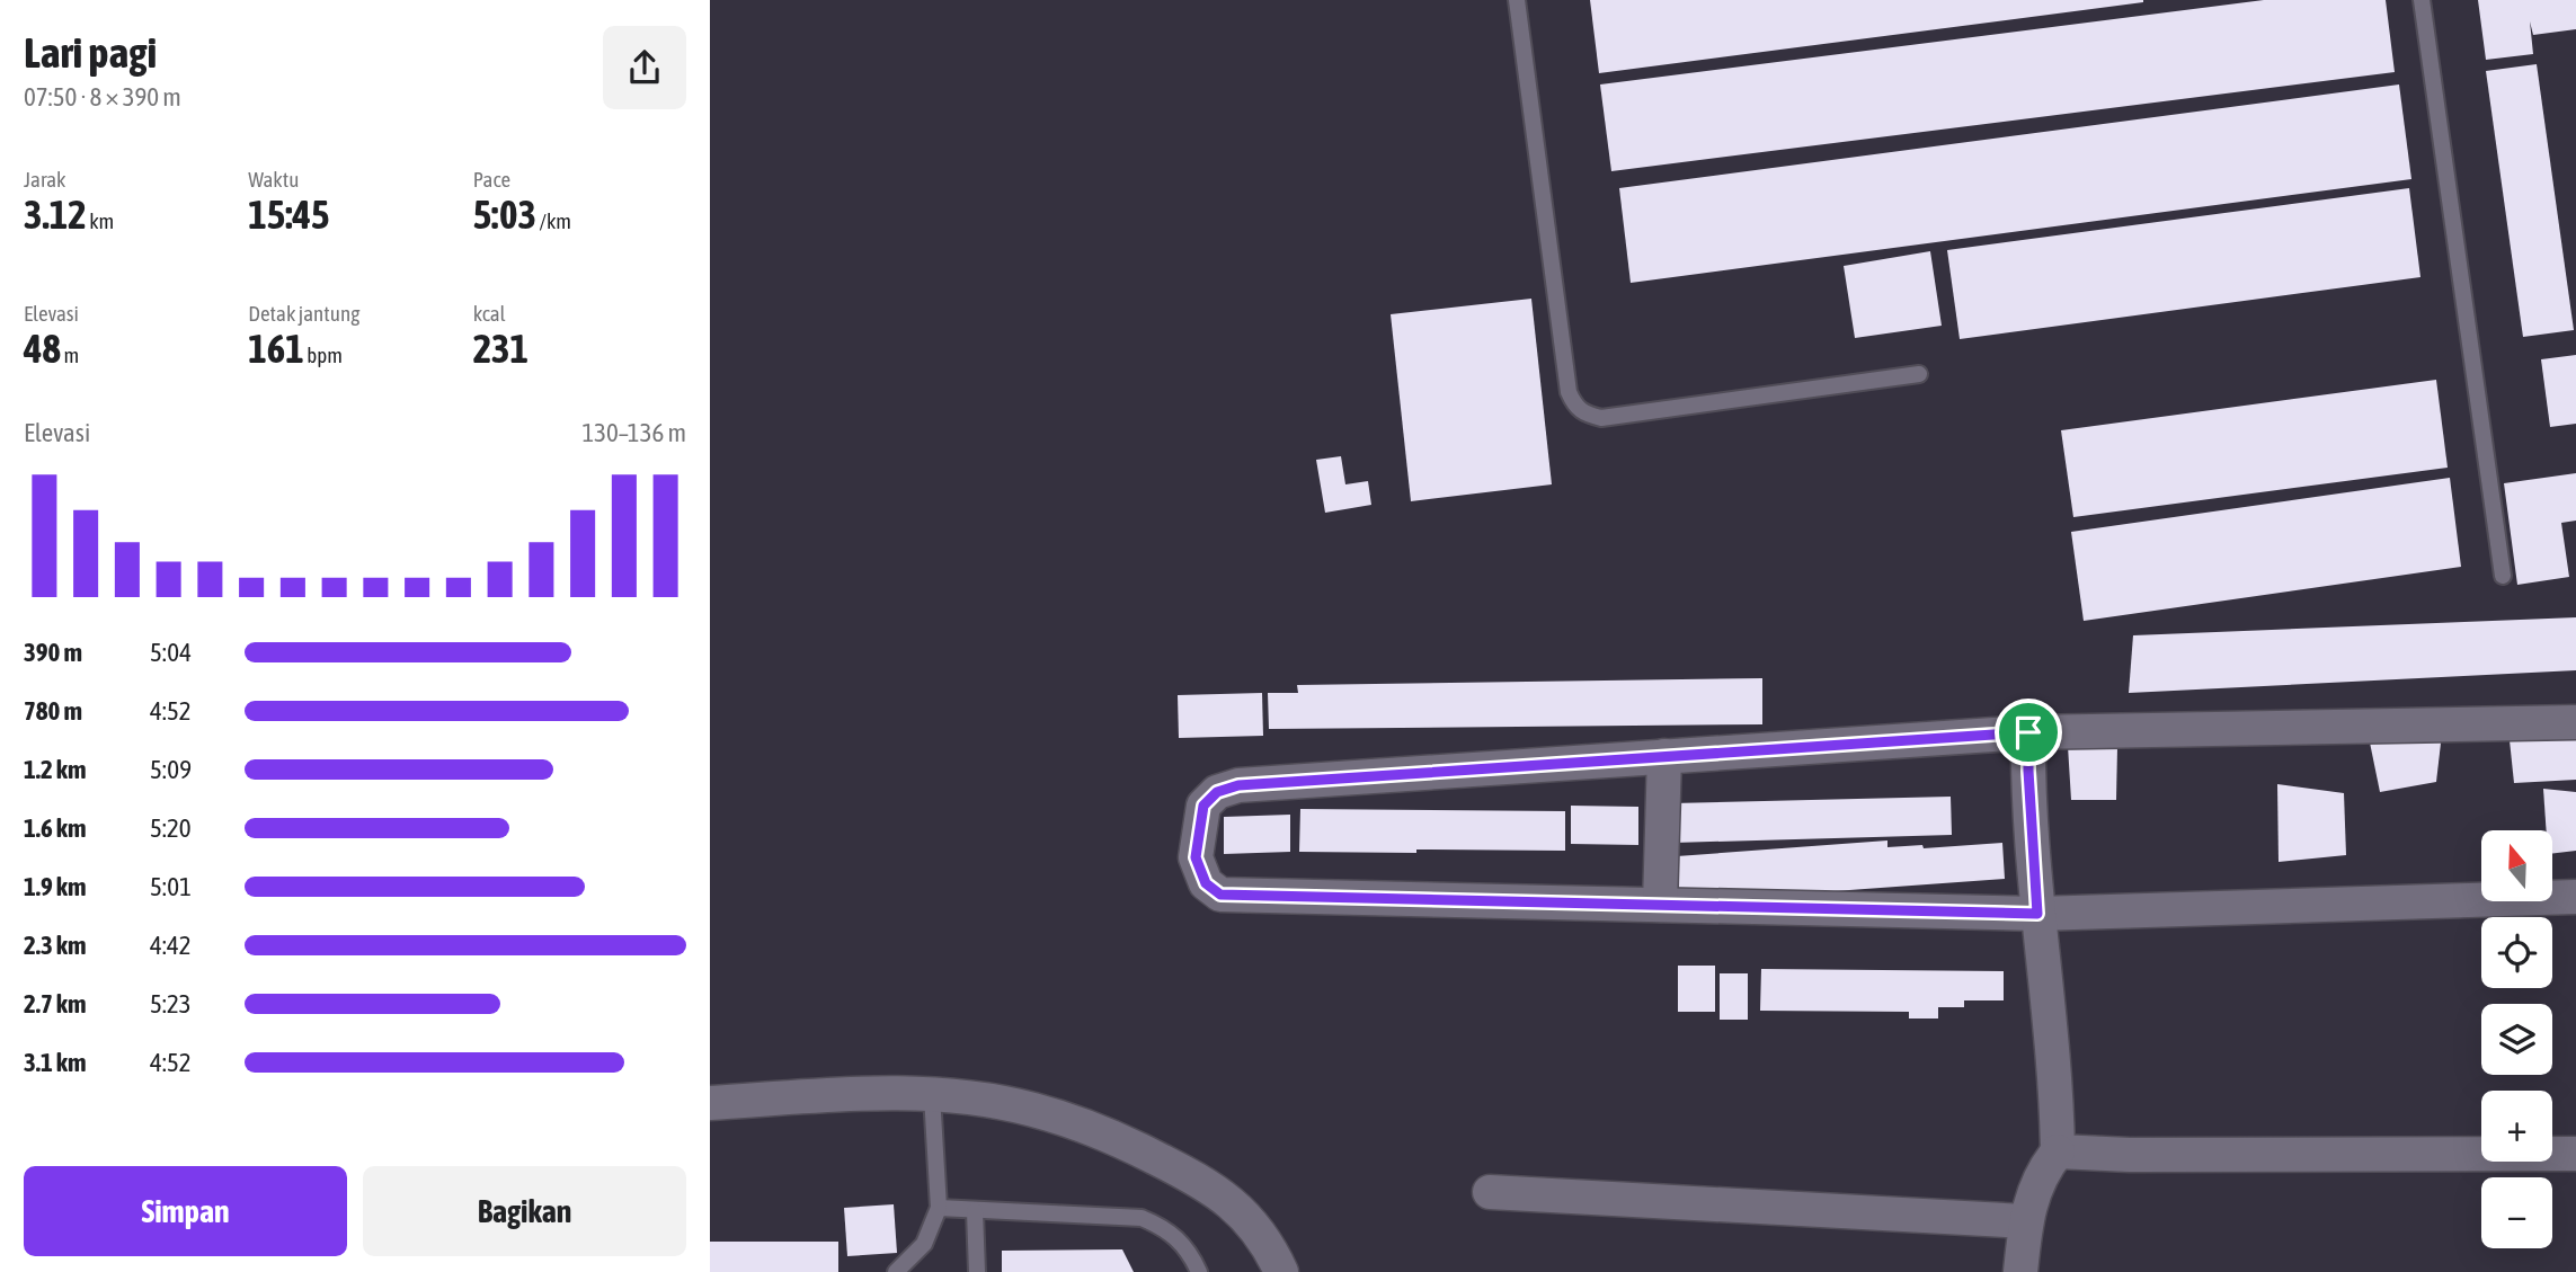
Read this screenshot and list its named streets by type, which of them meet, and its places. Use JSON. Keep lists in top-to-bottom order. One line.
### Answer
{"north":"top","page":{"heading":["Lari pagi","07:50 · 8 × 390 m"],"stats":[["Jarak","3.12 km"],["Waktu","15:45"],["Pace","5:03 /km"],["Elevasi","48 m"],["Detak jantung","161 bpm"],["kcal","231"]],"chart":["Elevasi","130–136 m"],"list":[{"name":"390 m","note":"5:04"},{"name":"780 m","note":"4:52"},{"name":"1.2 km","note":"5:09"},{"name":"1.6 km","note":"5:20"},{"name":"1.9 km","note":"5:01"},{"name":"2.3 km","note":"4:42"},{"name":"2.7 km","note":"5:23"},{"name":"3.1 km","note":"4:52"}],"map_buttons":["+","−"],"buttons":["Simpan","Bagikan"]}}
